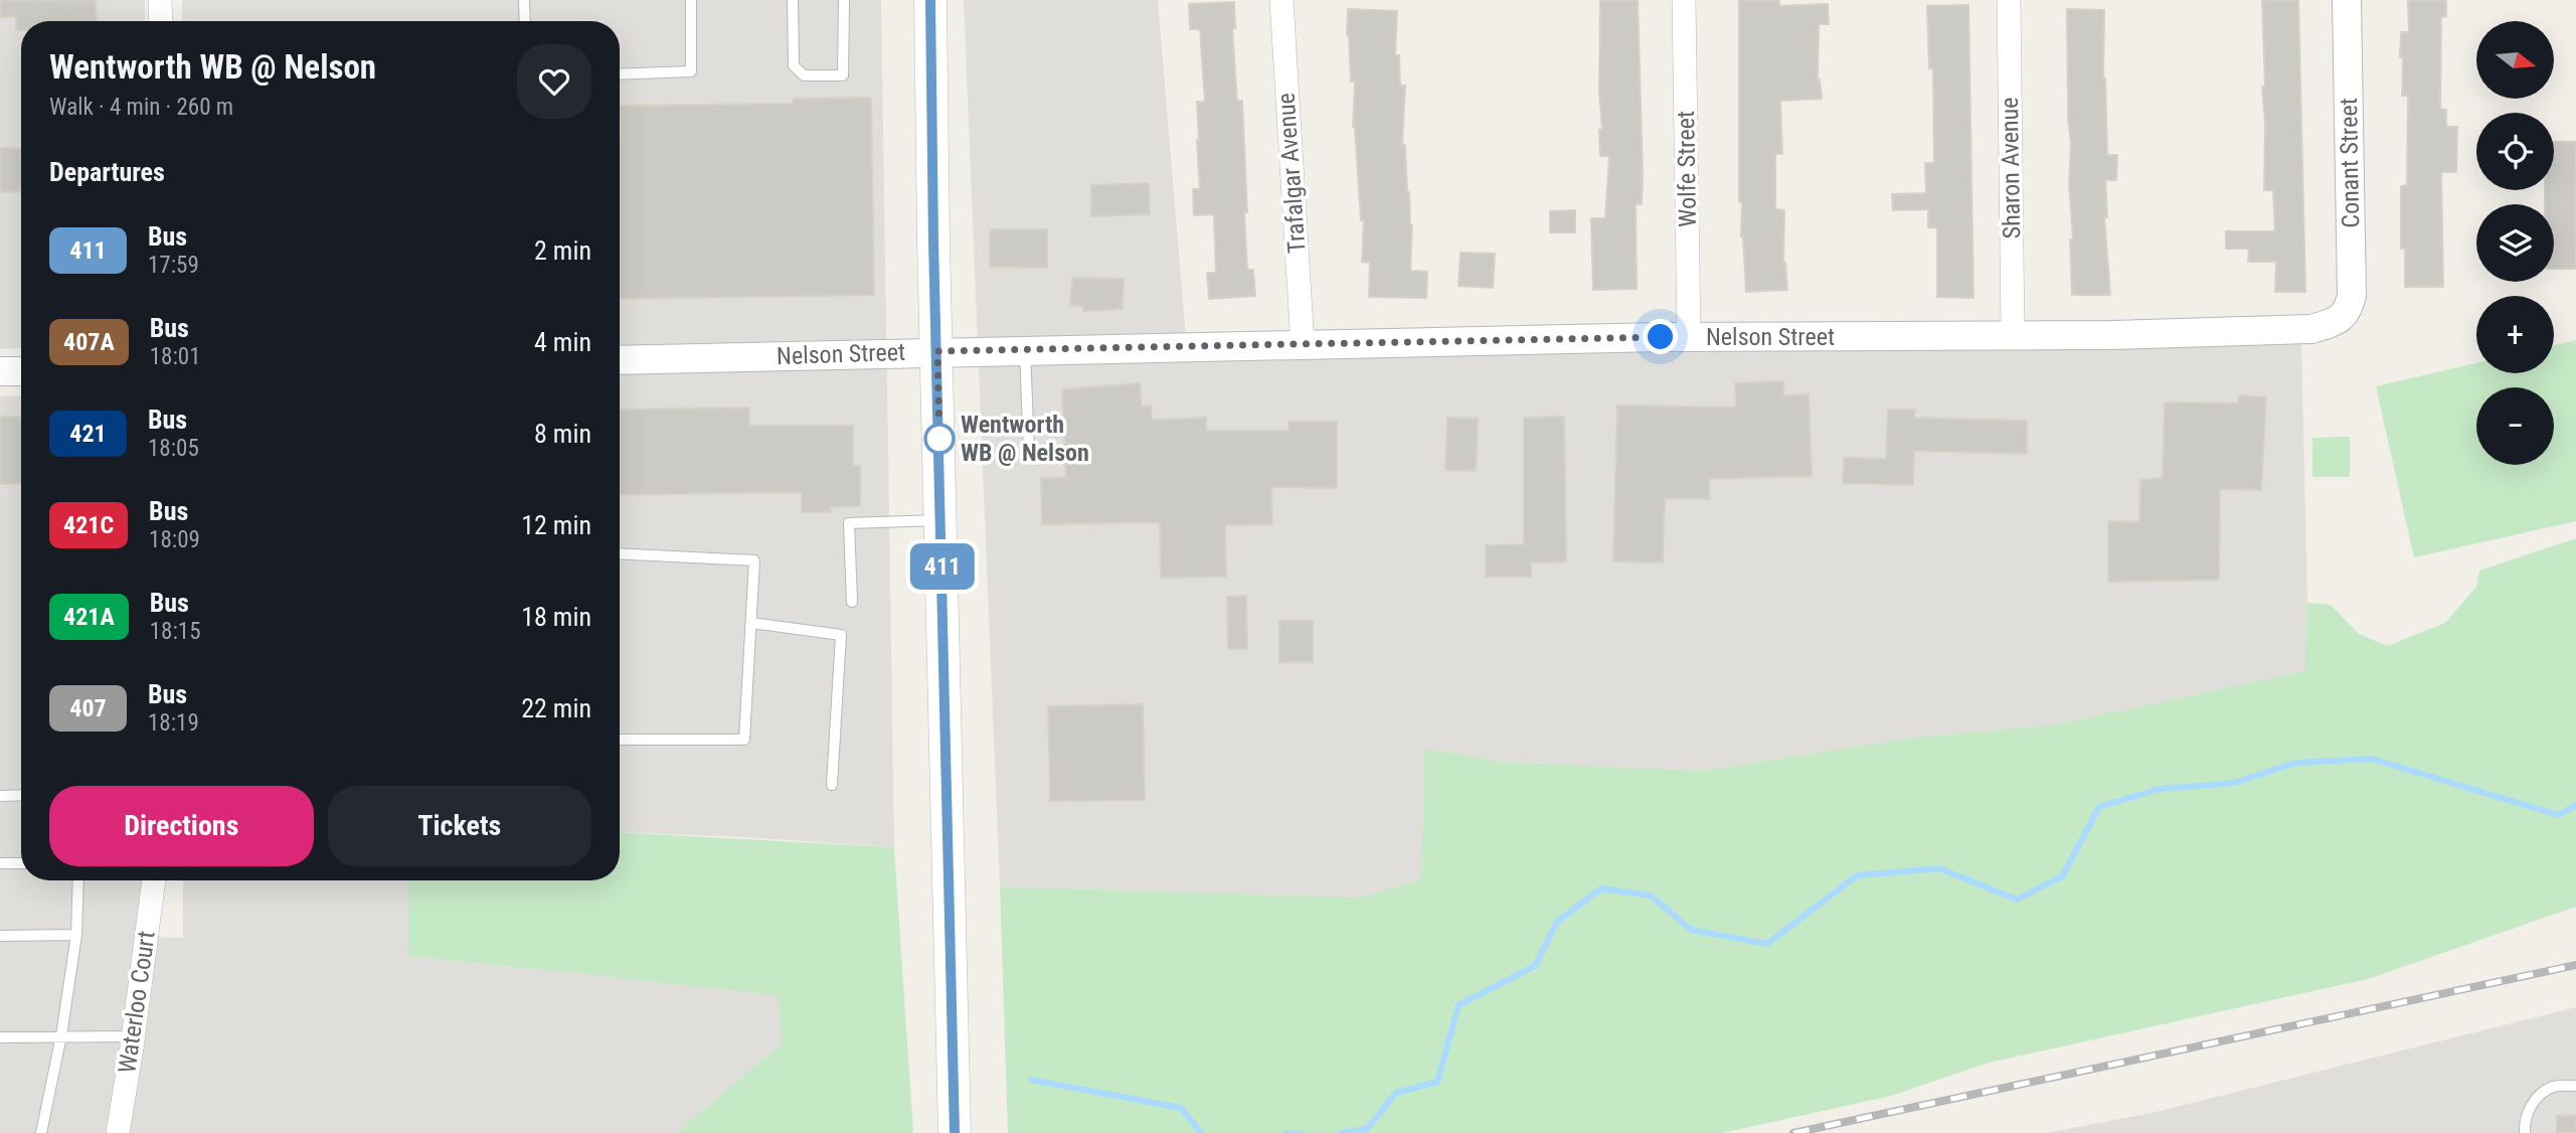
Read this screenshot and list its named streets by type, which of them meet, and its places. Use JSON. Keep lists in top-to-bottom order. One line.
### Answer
{"streets":{"street":["Conant Street","Sharon Avenue","Wolfe Street","Trafalgar Avenue","Nelson Street","Waterloo Court"]},"crossings":[["Conant Street","Nelson Street"],["Sharon Avenue","Nelson Street"],["Wolfe Street","Nelson Street"],["Trafalgar Avenue","Nelson Street"]],"places":["Wentworth WB @ Nelson"],"lines":["bus line 411"],"north":"right","page":{"on_map":"411","map_buttons":["+","−"],"heading":[["Wentworth WB @ Nelson","Walk · 4 min · 260 m"],"Departures"],"list":[{"mark":"411","name":"Bus","note":"17:59","value":"2 min"},{"mark":"407A","name":"Bus","note":"18:01","value":"4 min"},{"mark":"421","name":"Bus","note":"18:05","value":"8 min"},{"mark":"421C","name":"Bus","note":"18:09","value":"12 min"},{"mark":"421A","name":"Bus","note":"18:15","value":"18 min"},{"mark":"407","name":"Bus","note":"18:19","value":"22 min"}],"buttons":["Directions","Tickets"]}}
